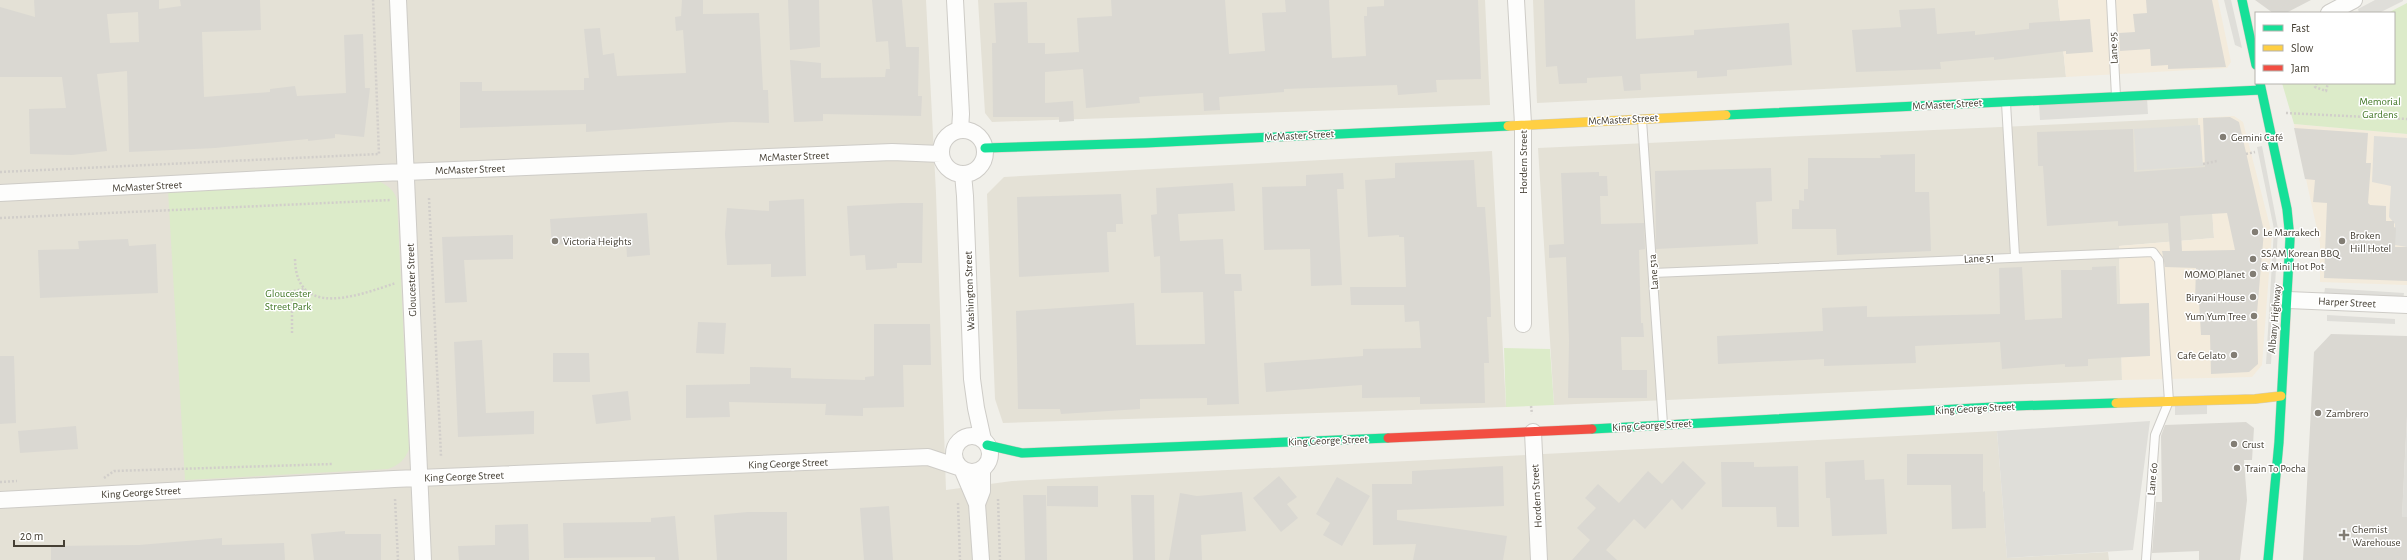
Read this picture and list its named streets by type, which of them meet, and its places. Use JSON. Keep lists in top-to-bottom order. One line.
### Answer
{"streets":{"street":["McMaster Street","Hordern Street","Gloucester Street","Washington Street","Harper Street","Albany Highway","King George Street"],"lane":["Lane 95","Lane 51","Lane 51a","Lane 60"]},"crossings":[["Lane 95","McMaster Street"],["McMaster Street","Hordern Street"],["McMaster Street","Lane 51a"],["McMaster Street","Gloucester Street"],["McMaster Street","Washington Street"],["McMaster Street","Albany Highway"],["Hordern Street","King George Street"],["Lane 51","Lane 51a"],["Lane 51","King George Street"],["Lane 51","Lane 60"],["Lane 51a","King George Street"],["Gloucester Street","King George Street"],["Washington Street","King George Street"],["Harper Street","Albany Highway"],["Albany Highway","King George Street"],["King George Street","Lane 60"]],"parks":["Memorial Gardens","Gloucester Street Park"],"places":{"other":["Gemini Café","Le Marrakech","Victoria Heights","Broken Hill Hotel","SSAM Korean BBQ & Mini Hot Pot","MOMO Planet","Biryani House","Yum Yum Tree","Cafe Gelato","Zambrero","Crust","Train To Pocha"],"health":["Chemist Warehouse"]},"legend":["Fast","Slow","Jam"],"scale_bar":"20 m"}
